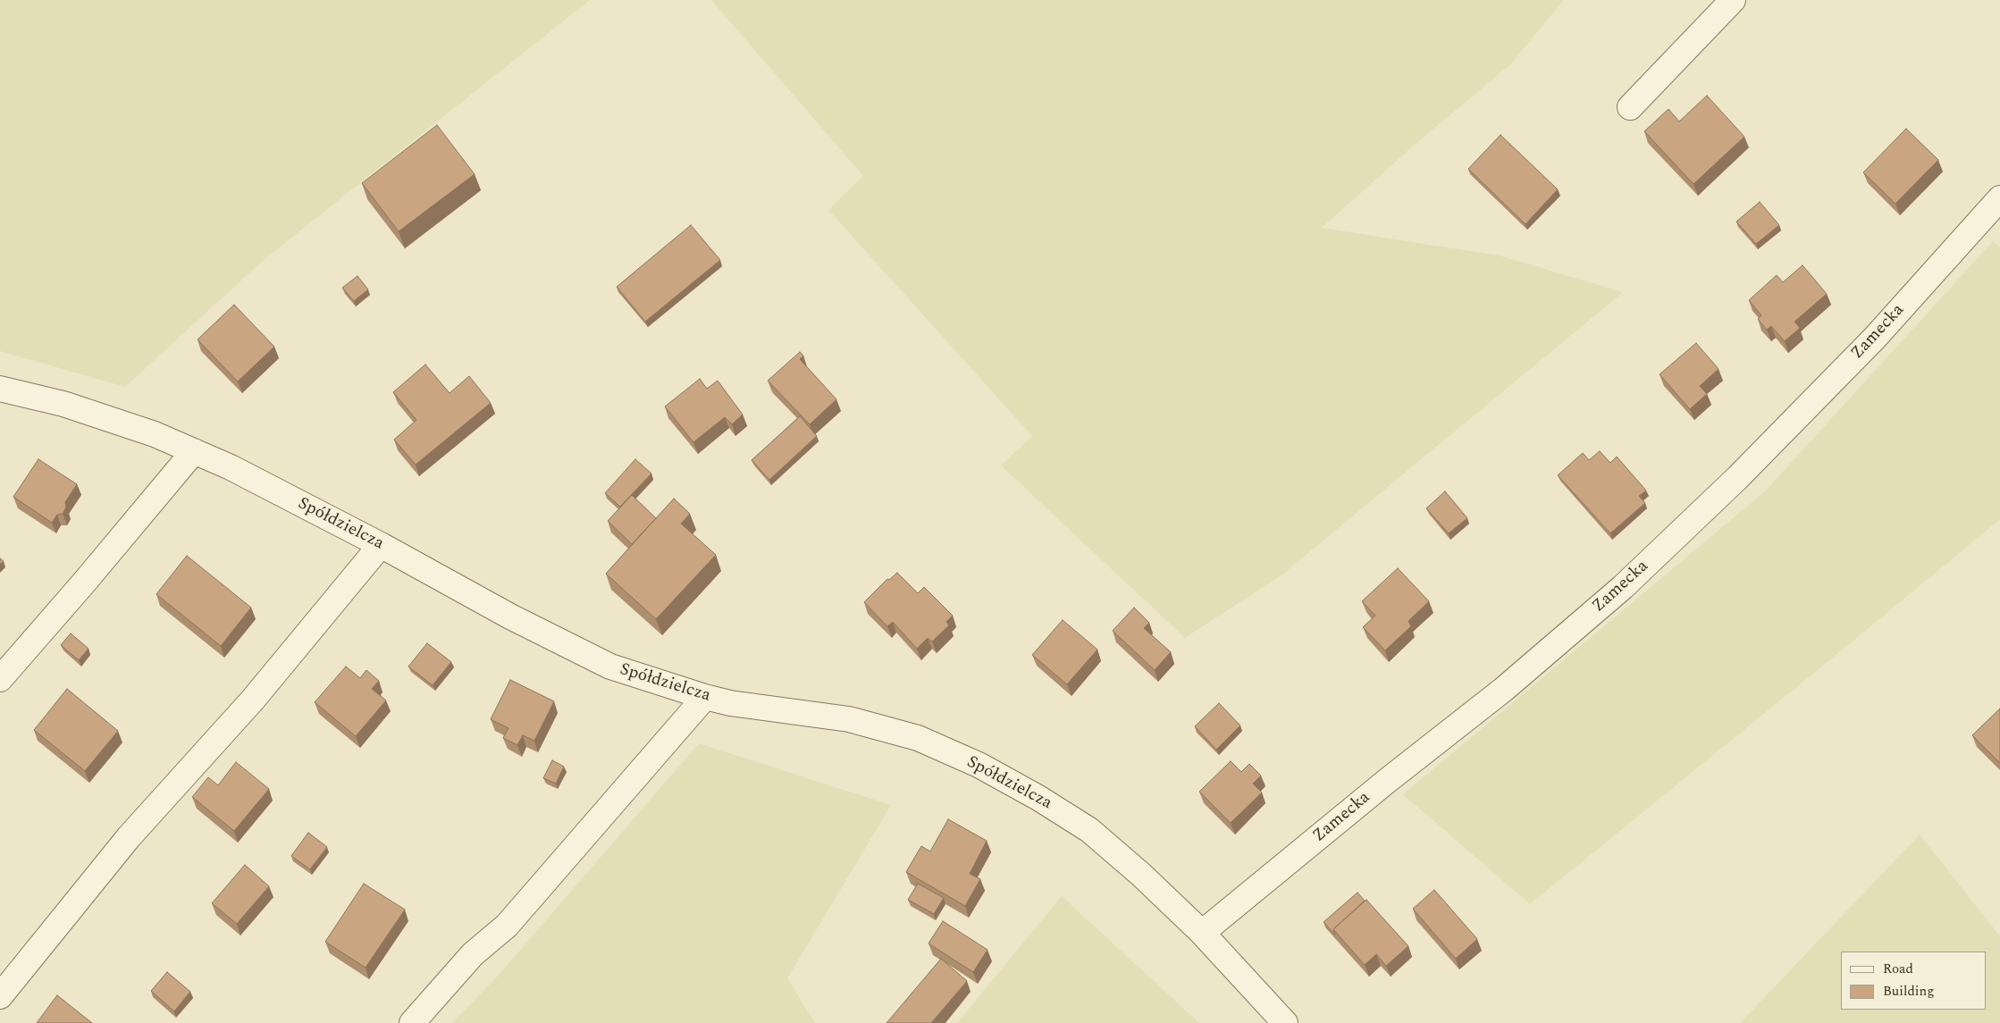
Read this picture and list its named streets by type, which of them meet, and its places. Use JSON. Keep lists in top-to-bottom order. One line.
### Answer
{"streets":{"street":["Zamecka","Spółdzielcza"]},"crossings":[["Zamecka","Spółdzielcza"]],"legend":["Road","Building"]}
